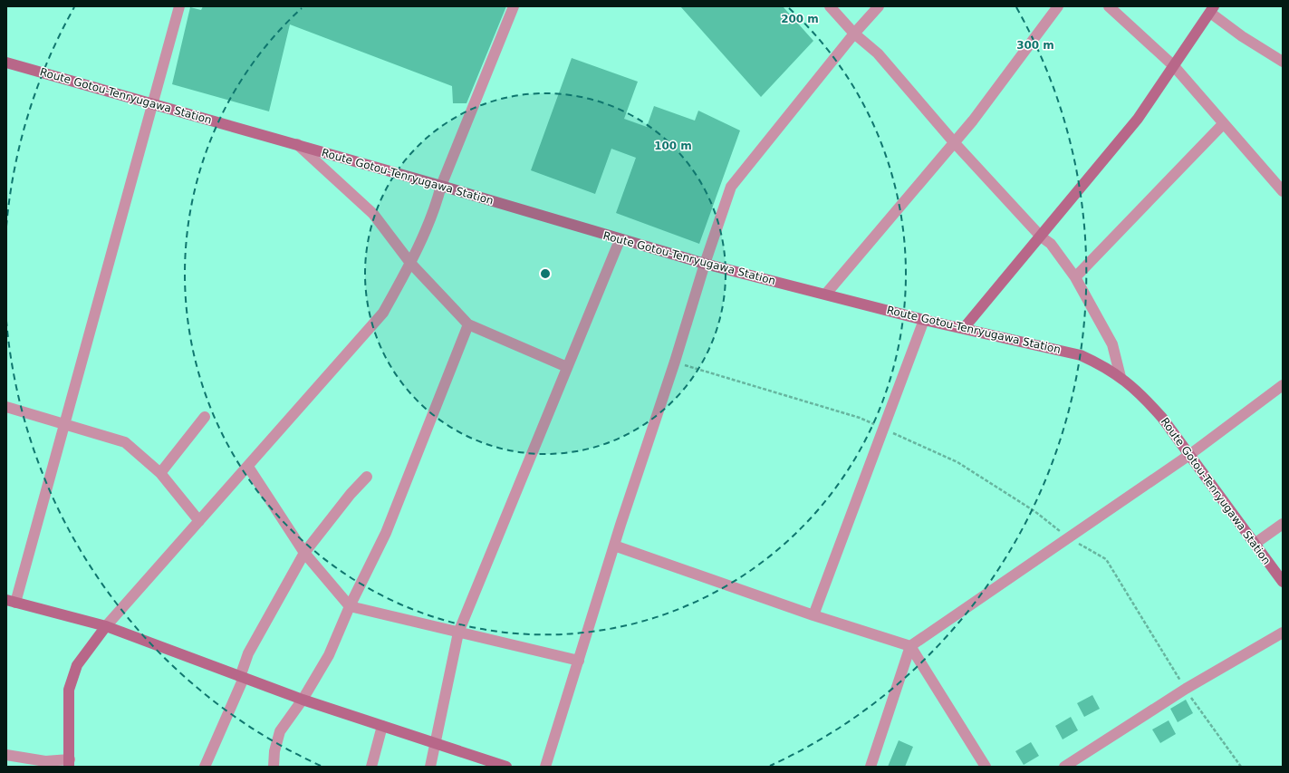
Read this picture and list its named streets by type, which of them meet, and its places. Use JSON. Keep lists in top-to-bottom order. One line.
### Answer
{"streets":{"main road":["Route Gotou-Tenryugawa Station"]},"rings":["200 m","300 m","100 m"]}
